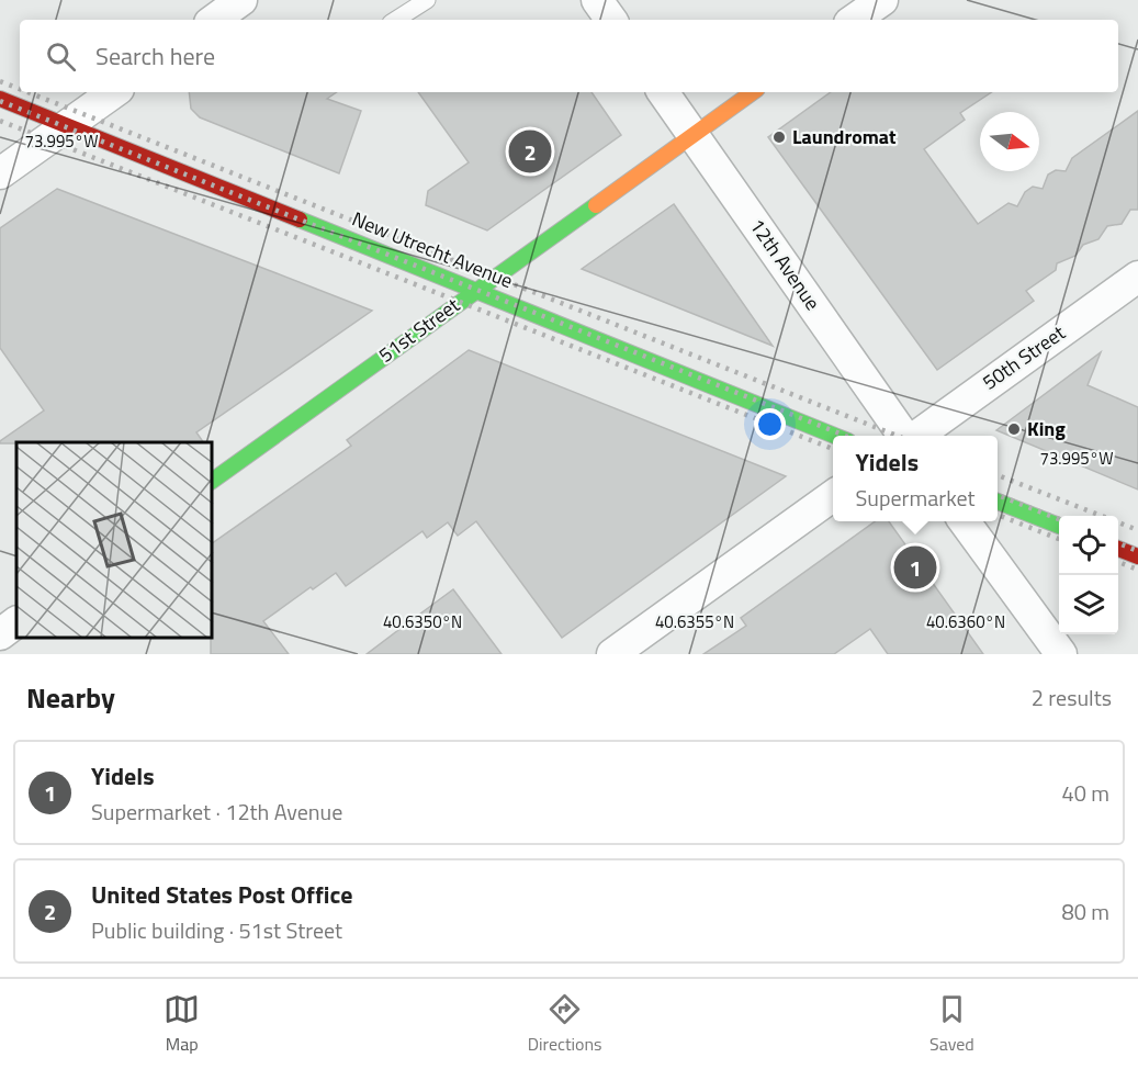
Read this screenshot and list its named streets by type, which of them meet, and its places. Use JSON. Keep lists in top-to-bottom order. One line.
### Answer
{"streets":{"street":["New Utrecht Avenue","12th Avenue","51st Street","50th Street"]},"crossings":[["New Utrecht Avenue","51st Street"],["12th Avenue","51st Street"]],"places":["Laundromat","King"],"north":"right","page":{"search":"Search here","pins":["2","1"],"popup":["Yidels","Supermarket"],"heading":["Nearby","2 results"],"list":[{"mark":"1","name":"Yidels","note":"Supermarket · 12th Avenue","value":"40 m"},{"mark":"2","name":"United States Post Office","note":"Public building · 51st Street","value":"80 m"}],"nav":["Map","Directions","Saved"]},"coordinates":["73.995°W","40.6350°N","40.6355°N","40.6360°N"]}
